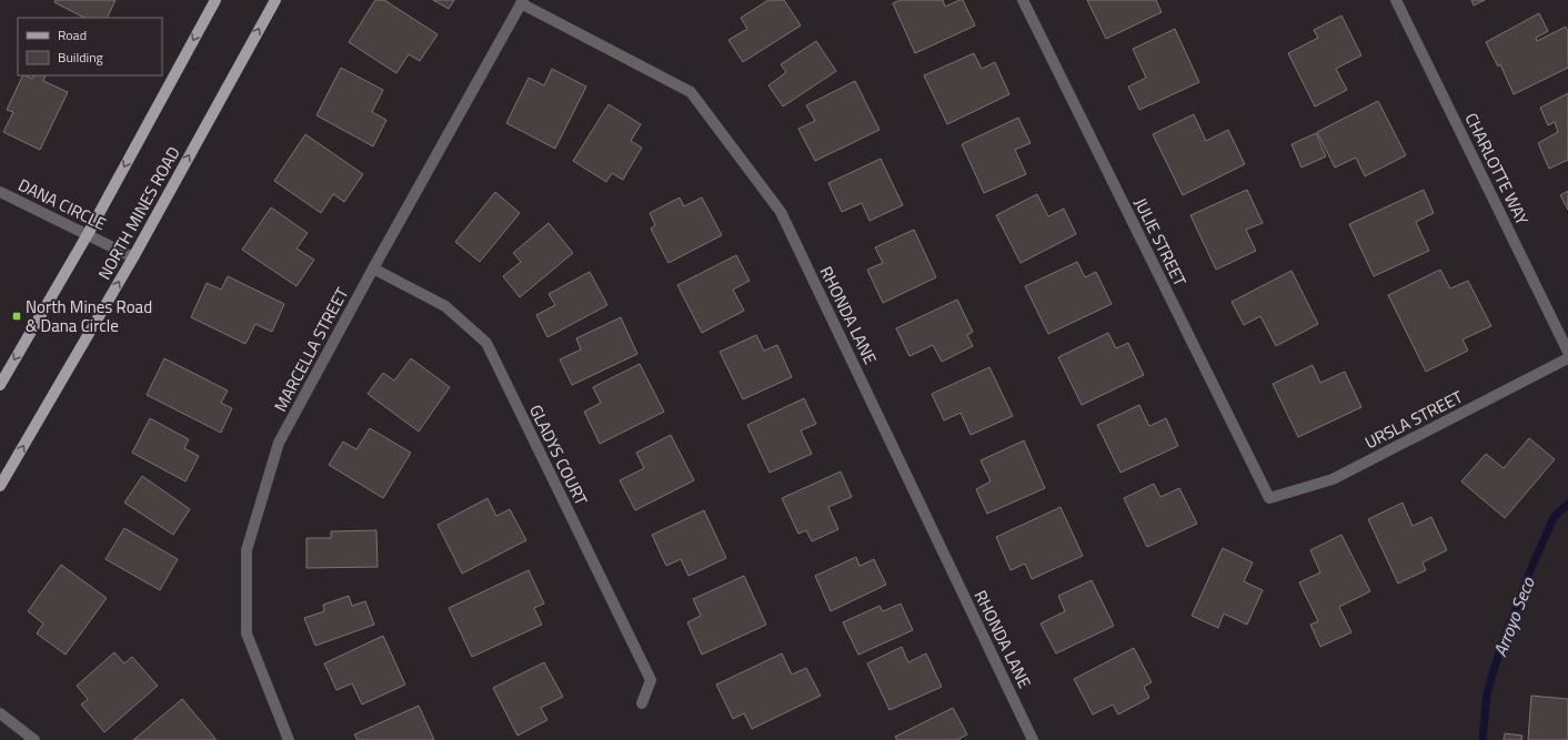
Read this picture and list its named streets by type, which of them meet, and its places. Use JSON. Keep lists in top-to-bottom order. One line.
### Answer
{"streets":{"main road":["NORTH MINES ROAD"],"street":["CHARLOTTE WAY","DANA CIRCLE","JULIE STREET","RHONDA LANE","MARCELLA STREET","URSLA STREET","GLADYS COURT"]},"crossings":[["DANA CIRCLE","NORTH MINES ROAD"],["JULIE STREET","URSLA STREET"],["RHONDA LANE","MARCELLA STREET"],["MARCELLA STREET","GLADYS COURT"]],"water":["Arroyo Seco"],"places":{"transit":["North Mines Road & Dana Circle"]},"legend":["Road","Building"]}
